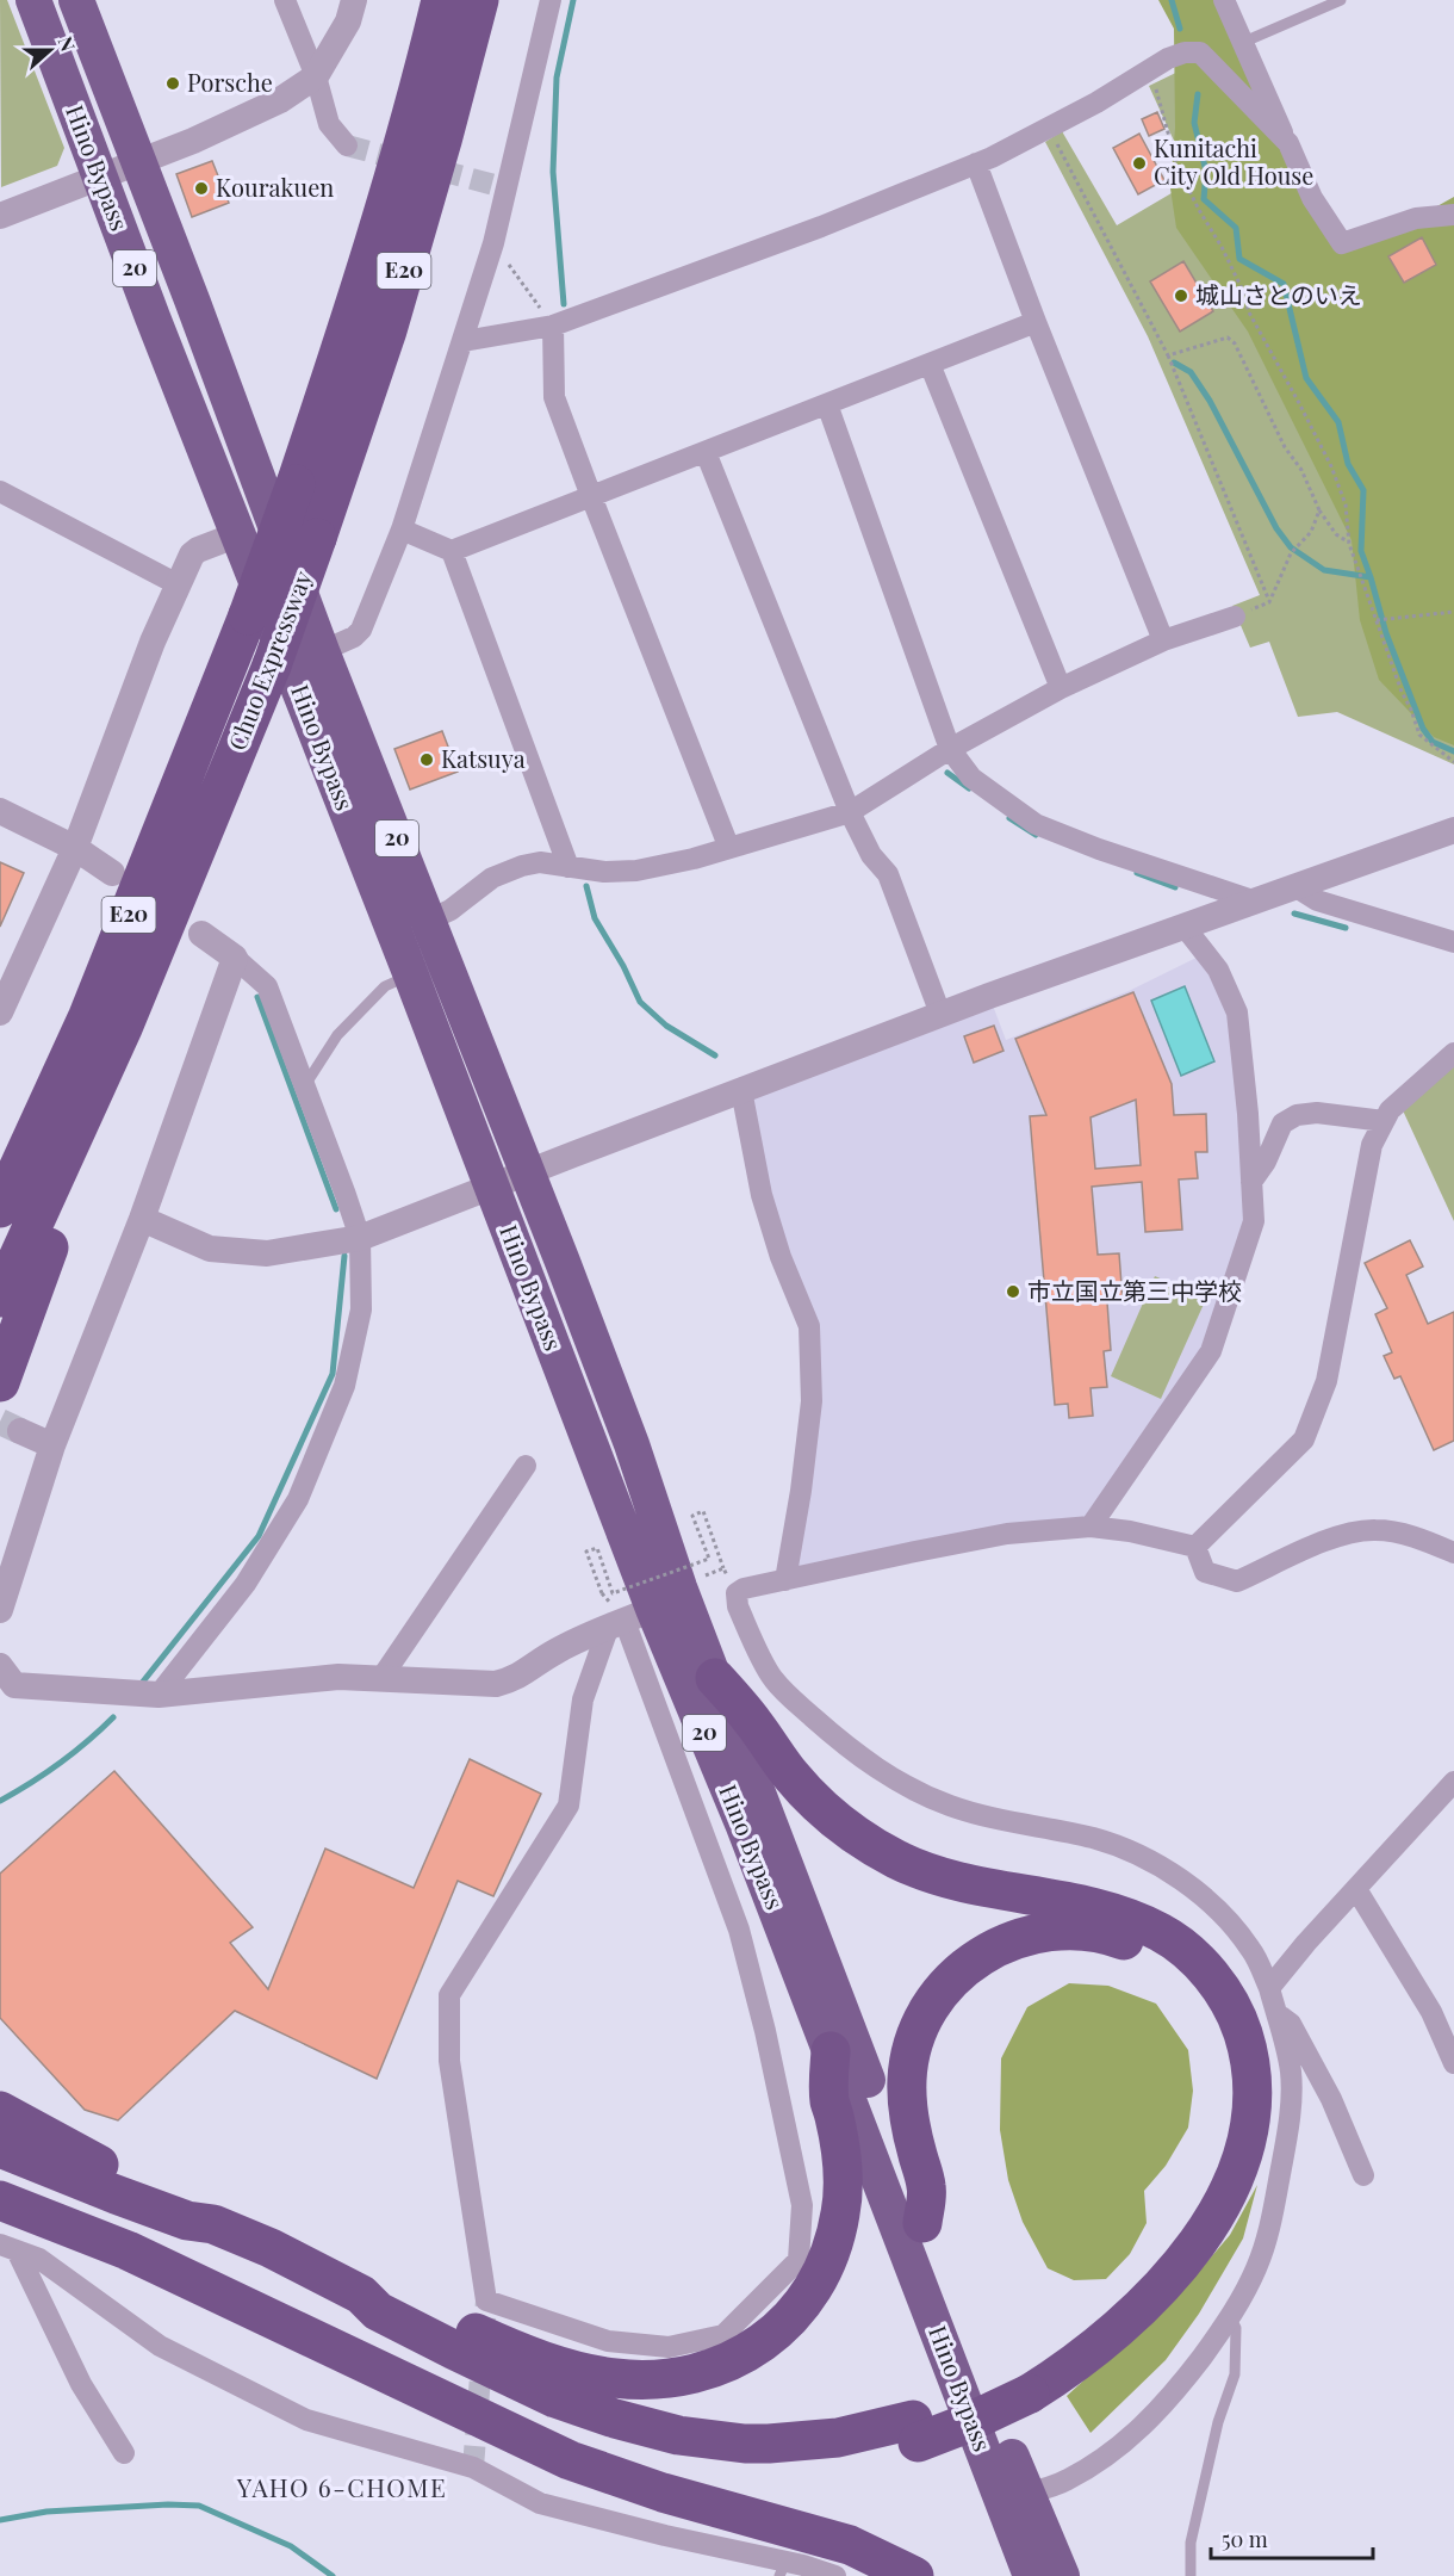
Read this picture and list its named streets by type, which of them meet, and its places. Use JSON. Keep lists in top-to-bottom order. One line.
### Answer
{"streets":{"highway":["Hino Bypass","20","E20","Chuo Expressway"]},"districts":["YAHO 6-CHOME"],"places":["Porsche","Kunitachi City Old House","Kourakuen","城山さとのいえ","Katsuya","市立国立第三中学校"],"scale_bar":"50 m","north":"right"}
